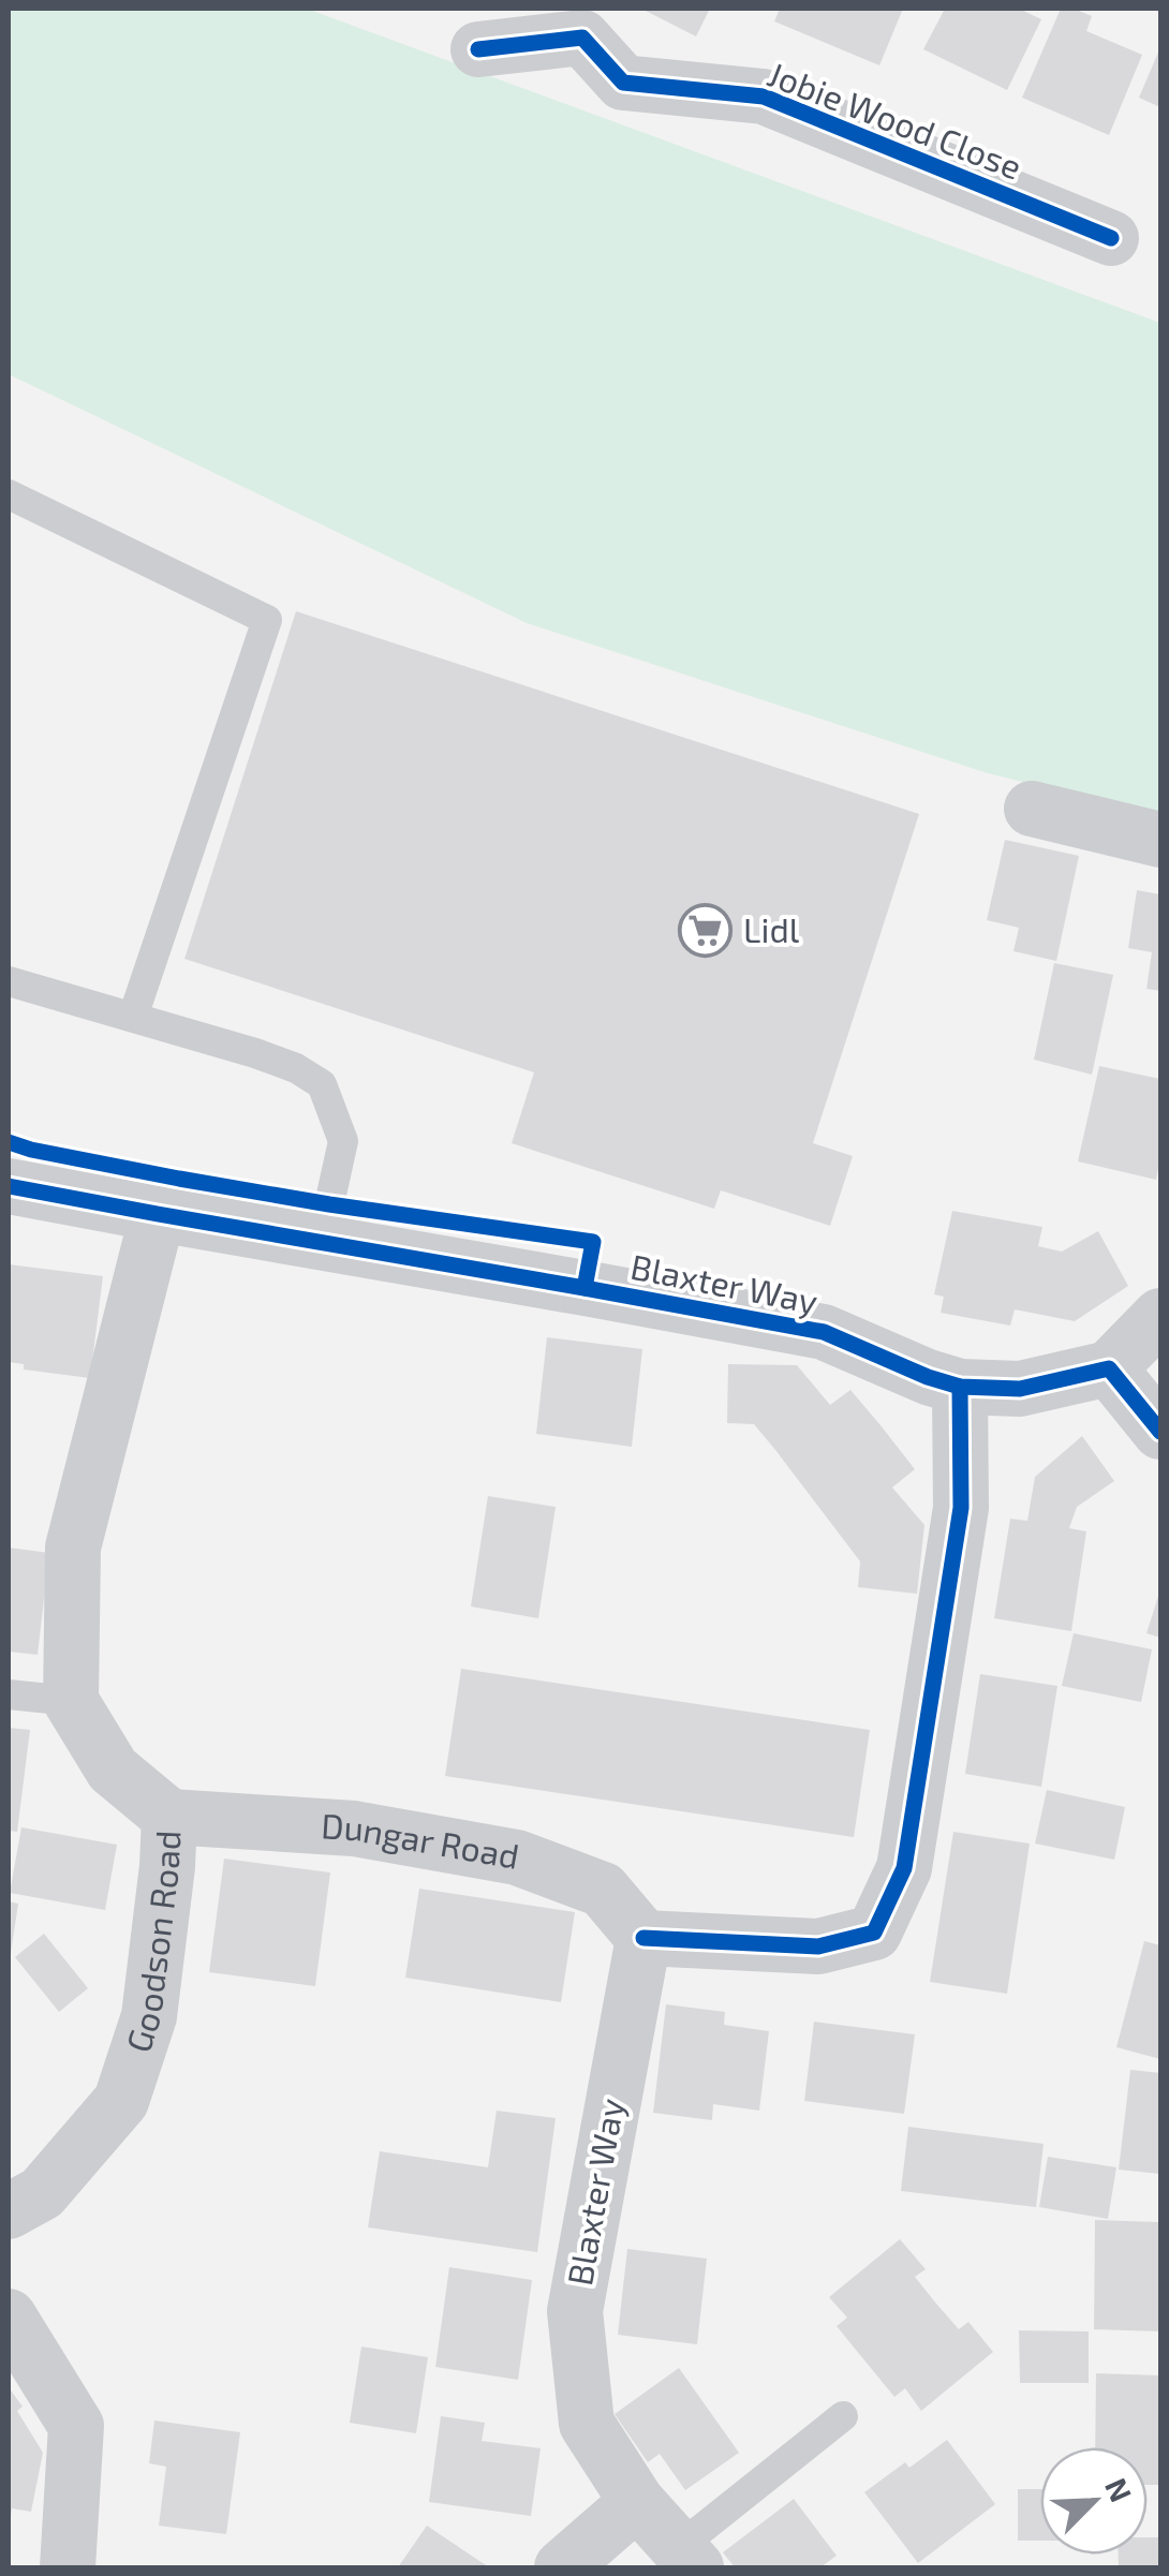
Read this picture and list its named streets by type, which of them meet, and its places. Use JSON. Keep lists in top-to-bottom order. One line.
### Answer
{"streets":{"street":["Jobie Wood Close","Blaxter Way","Dungar Road","Goodson Road"]},"crossings":[["Blaxter Way","Dungar Road"],["Dungar Road","Goodson Road"]],"places":{"supermarket":["Lidl"]},"north":"top right"}
